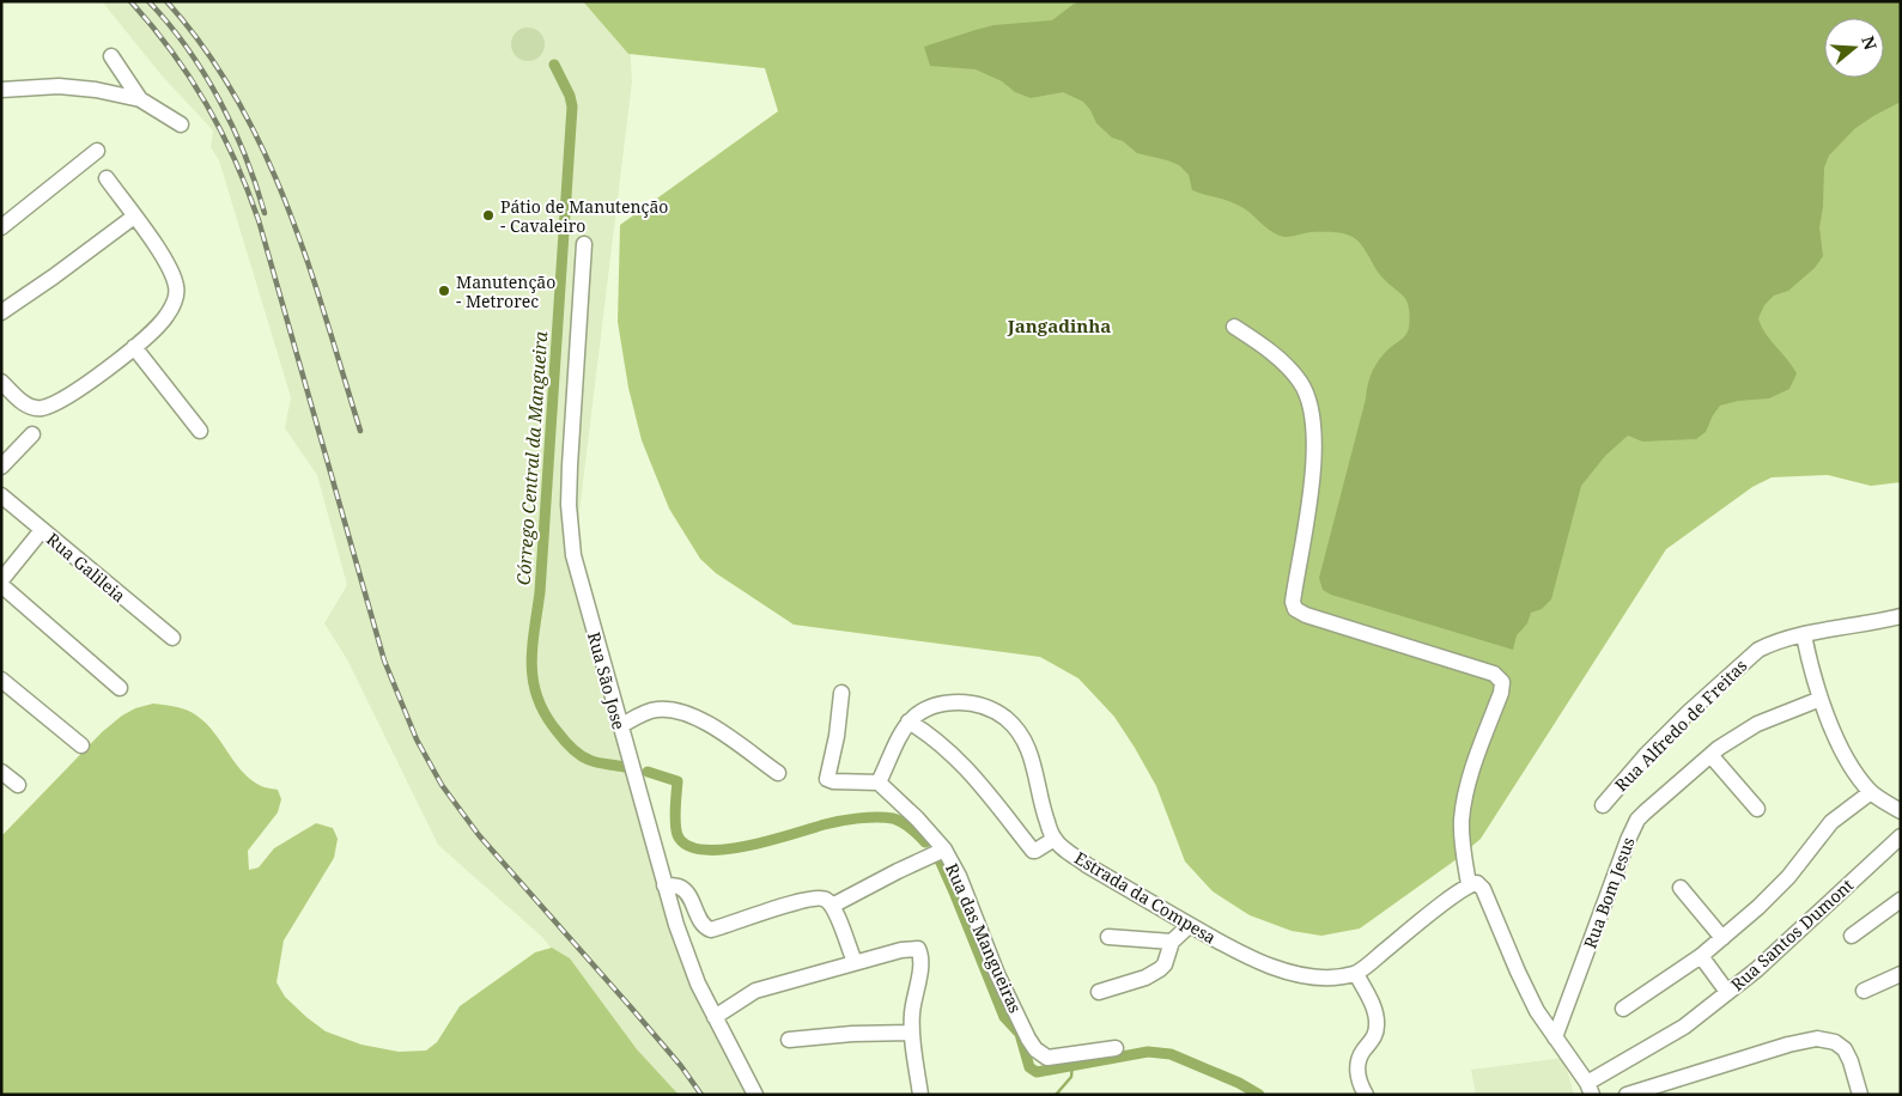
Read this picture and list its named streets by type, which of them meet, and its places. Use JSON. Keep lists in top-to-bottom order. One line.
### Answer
{"streets":{"street":["Rua Galileia","Rua São Jose","Rua Alfredo de Freitas","Rua Bom Jesus","Estrada da Compesa","Rua Santos Dumont","Rua das Mangueiras"]},"districts":["Jangadinha"],"water":["Córrego Central da Mangueira"],"places":["Pátio de Manutenção - Cavaleiro","Manutenção - Metrorec"],"north":"right"}
